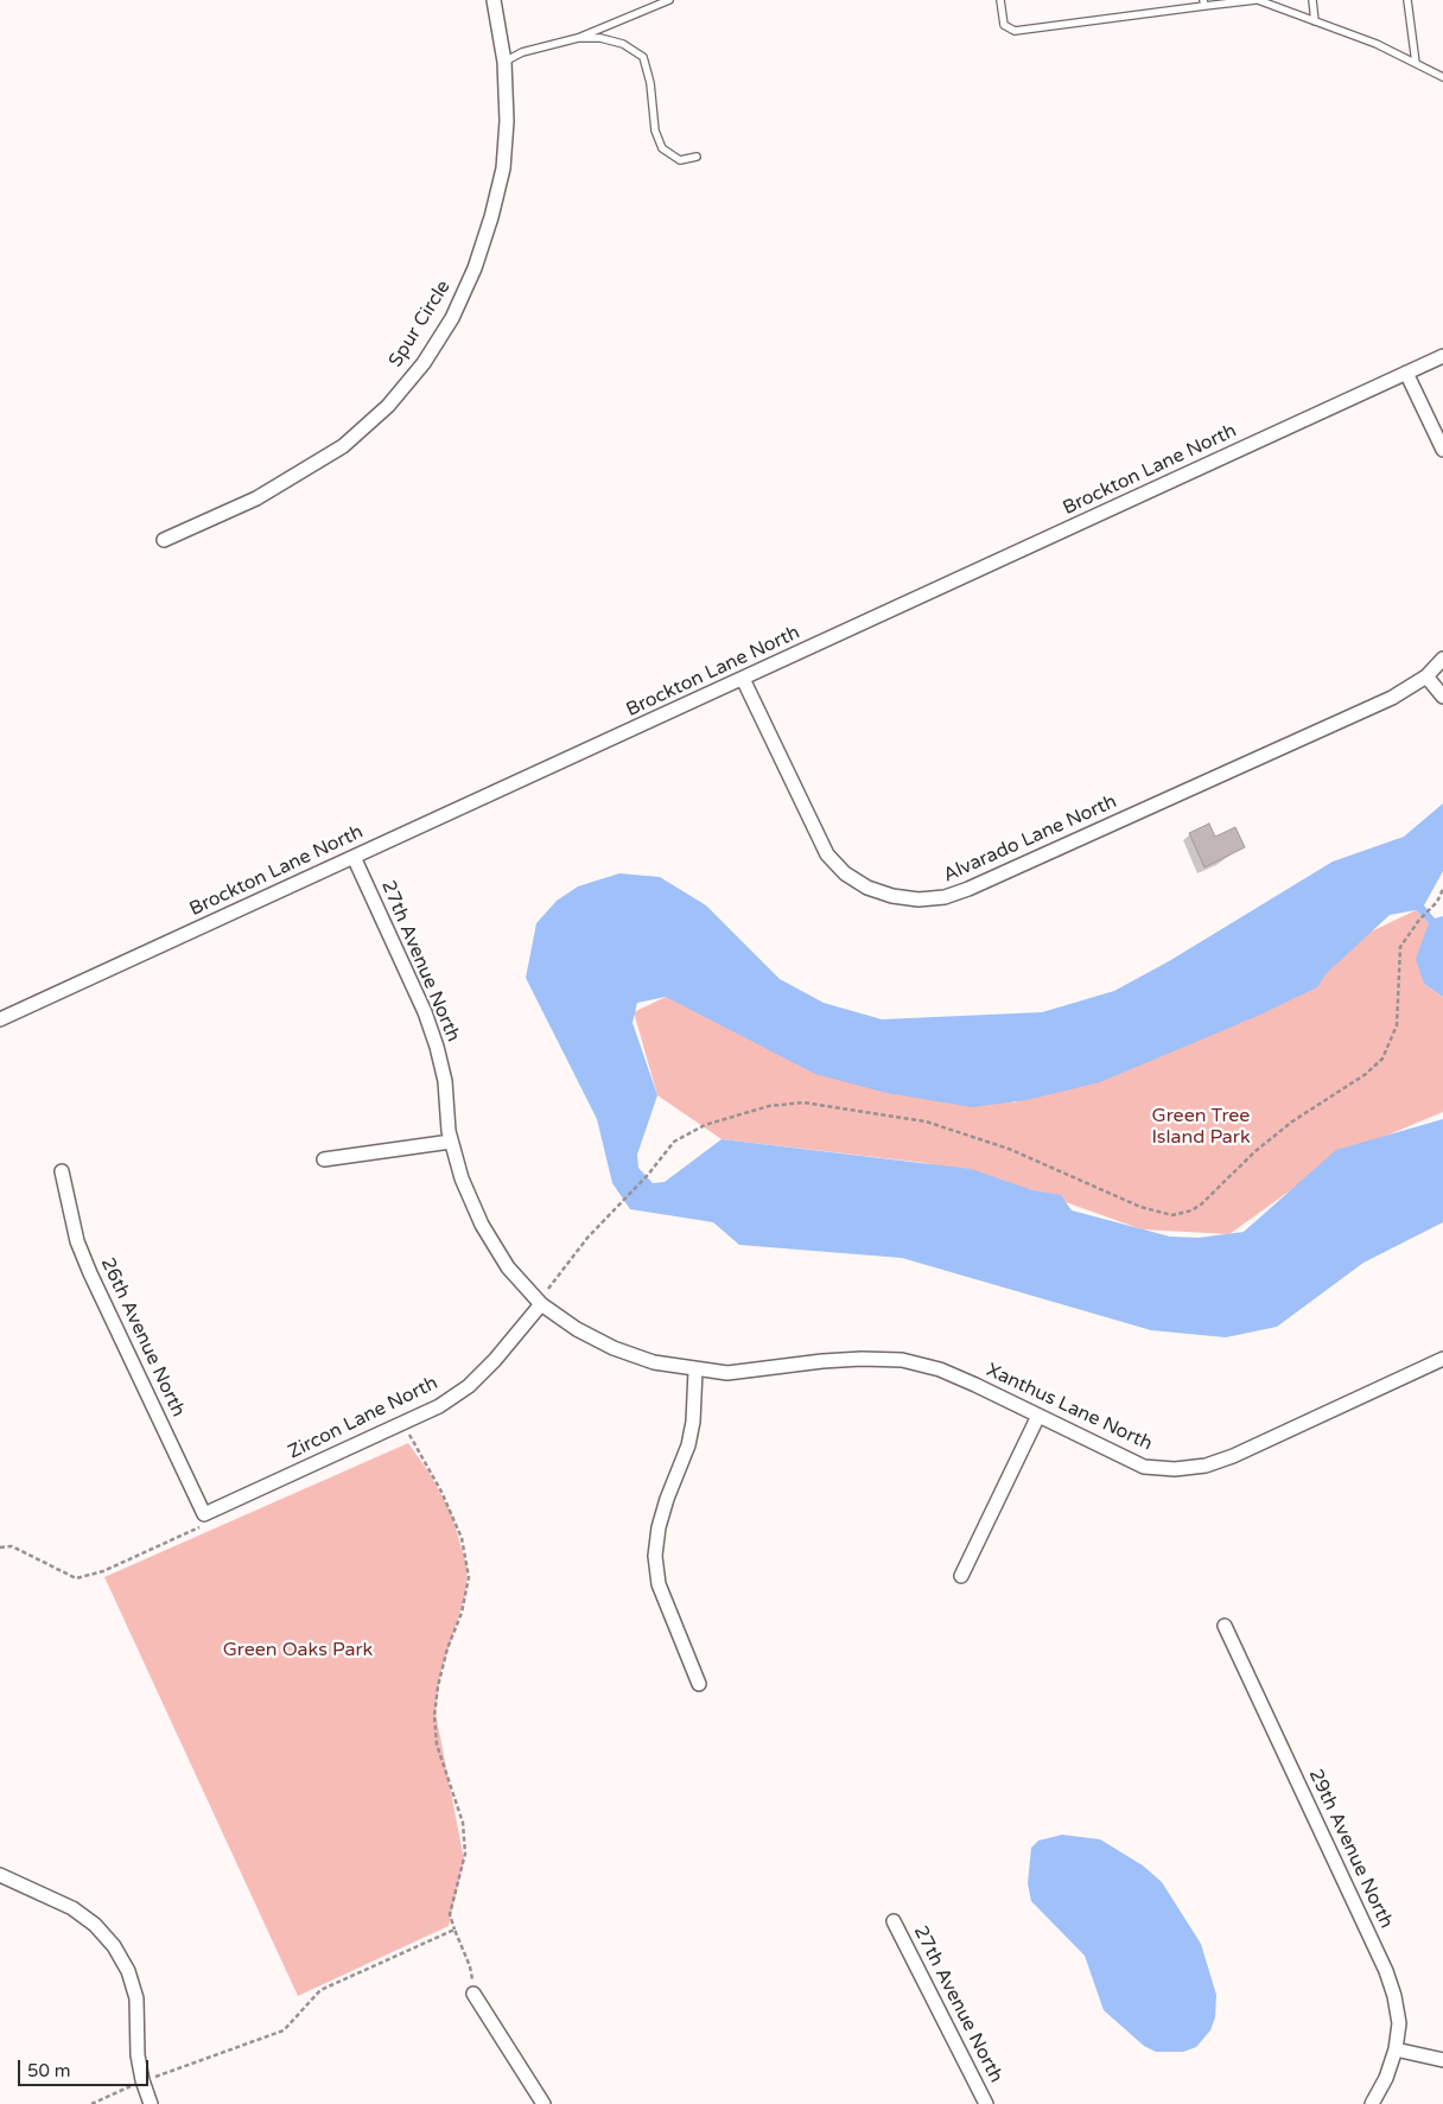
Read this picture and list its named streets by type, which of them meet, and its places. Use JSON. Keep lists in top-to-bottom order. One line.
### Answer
{"streets":{"street":["Spur Circle","Brockton Lane North","Alvarado Lane North","27th Avenue North","26th Avenue North","Xanthus Lane North","Zircon Lane North","29th Avenue North"]},"crossings":[["Brockton Lane North","Alvarado Lane North"],["Brockton Lane North","27th Avenue North"],["27th Avenue North","Xanthus Lane North"],["27th Avenue North","Zircon Lane North"],["26th Avenue North","Zircon Lane North"]],"parks":["Green Tree Island Park","Green Oaks Park"],"scale_bar":"50 m"}
